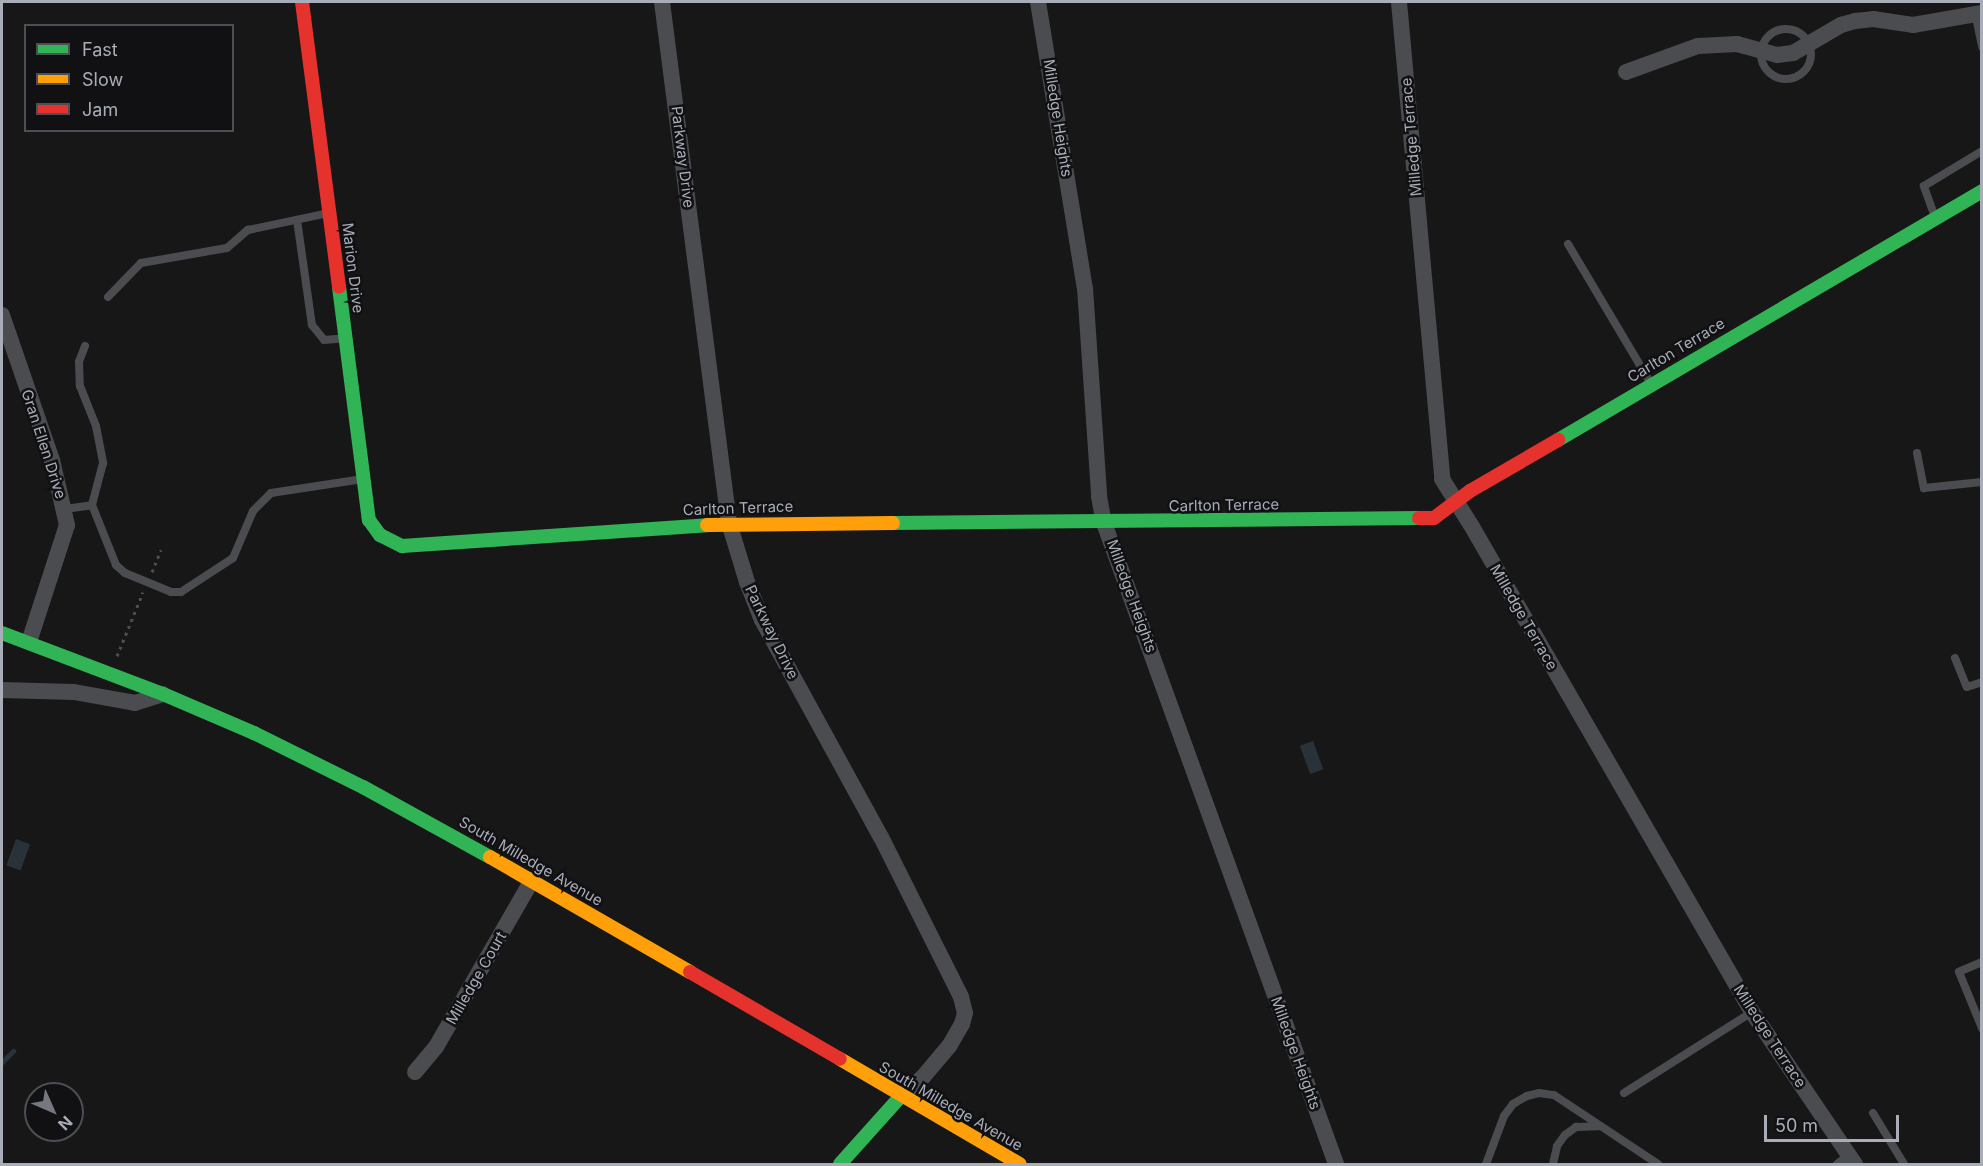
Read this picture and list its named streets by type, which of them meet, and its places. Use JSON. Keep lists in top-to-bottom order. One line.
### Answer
{"streets":{"street":["Milledge Heights","Milledge Terrace","Parkway Drive","Marion Drive","Carlton Terrace","Gran Ellen Drive","South Milledge Avenue","Milledge Court"]},"crossings":[["Milledge Heights","Carlton Terrace"],["Milledge Terrace","Carlton Terrace"],["Parkway Drive","Carlton Terrace"],["Parkway Drive","South Milledge Avenue"],["Marion Drive","Carlton Terrace"],["Gran Ellen Drive","South Milledge Avenue"],["South Milledge Avenue","Milledge Court"]],"legend":["Fast","Slow","Jam"],"scale_bar":"50 m","north":"bottom right"}
